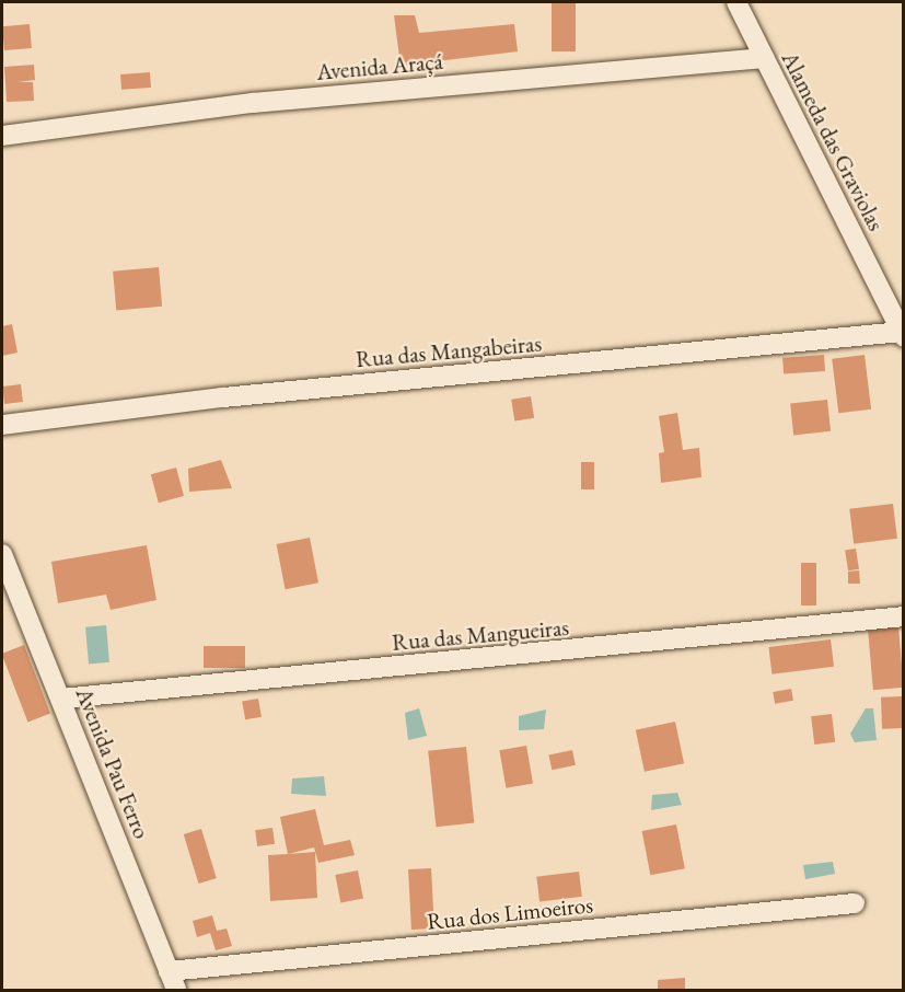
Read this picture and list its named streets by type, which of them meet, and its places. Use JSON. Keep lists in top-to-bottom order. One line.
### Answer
{"streets":{"street":["Avenida Araçá","Alameda das Graviolas","Rua das Mangabeiras","Rua das Mangueiras","Avenida Pau Ferro","Rua dos Limoeiros"]},"crossings":[["Avenida Araçá","Alameda das Graviolas"],["Alameda das Graviolas","Rua das Mangabeiras"],["Rua das Mangueiras","Avenida Pau Ferro"],["Avenida Pau Ferro","Rua dos Limoeiros"]]}
